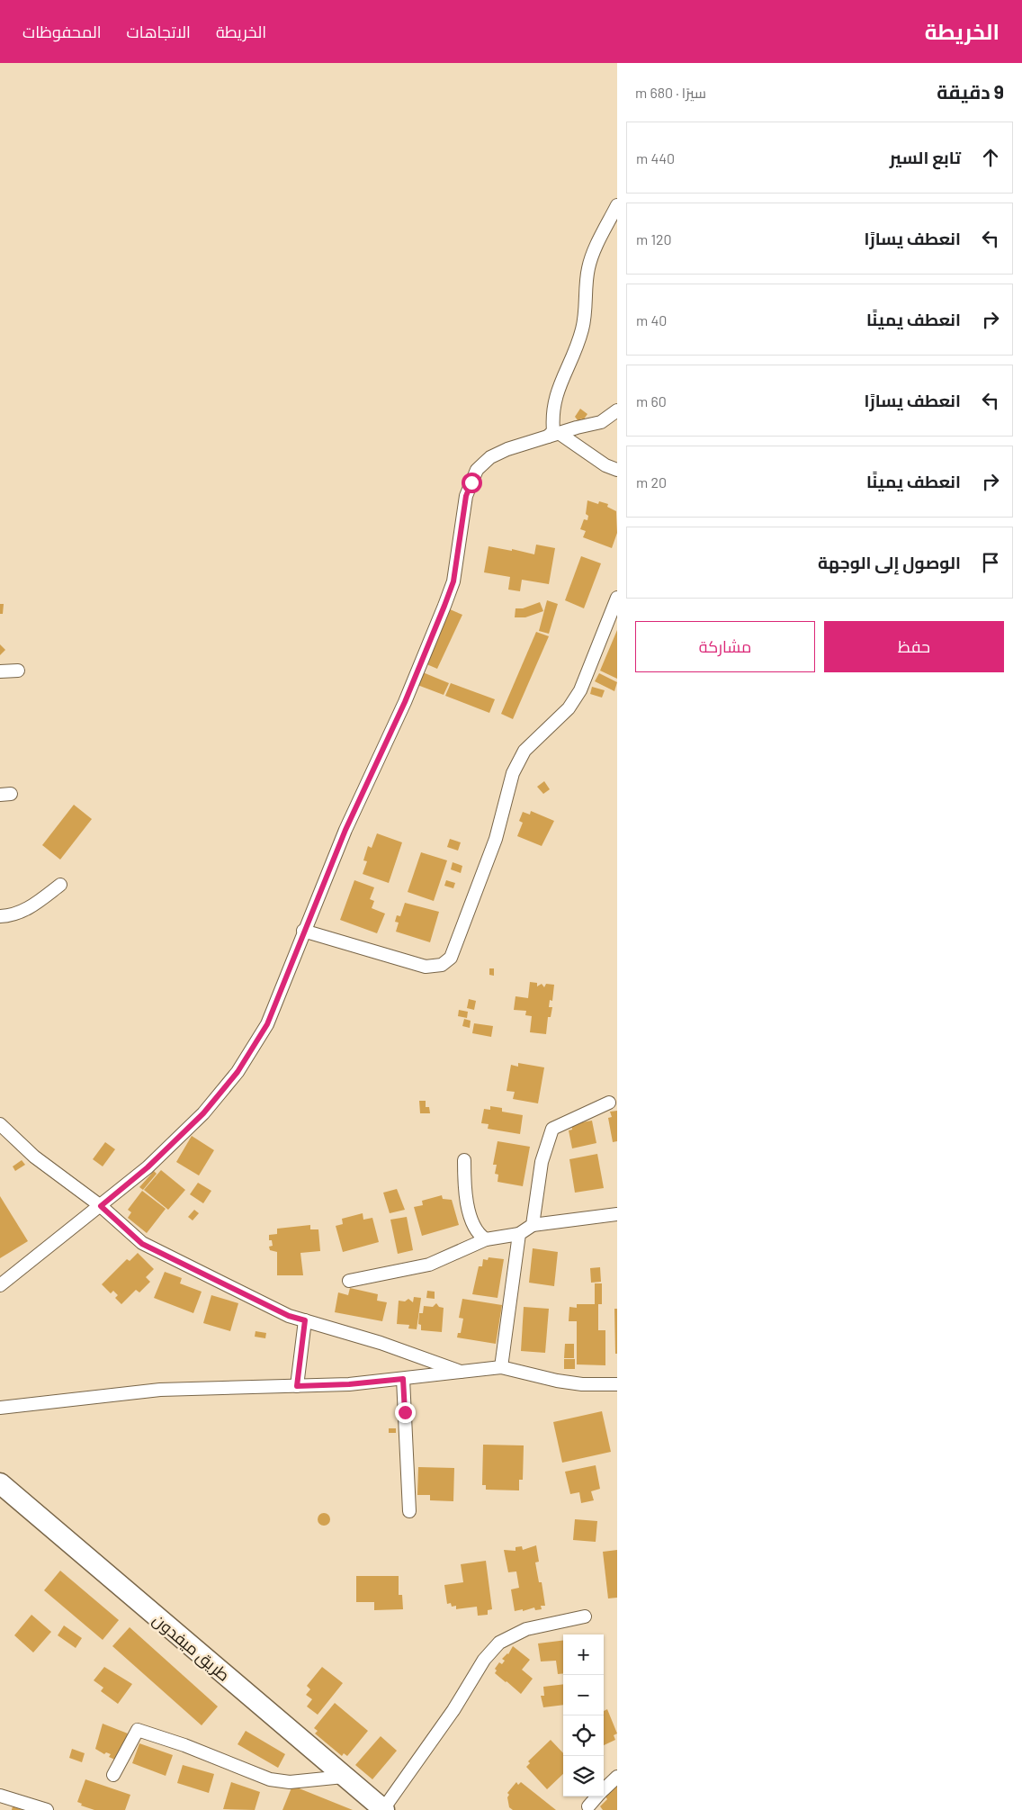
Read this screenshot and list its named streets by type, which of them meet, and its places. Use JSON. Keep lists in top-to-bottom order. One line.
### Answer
{"streets":{"main road":["طريق ميفدون"]},"page":{"header":"الخريطة","nav":["الخريطة","الاتجاهات","المحفوظات"],"heading":["9 دقيقة","سيرًا · 680 m"],"list":[["تابع السير","440 m"],["انعطف يسارًا","120 m"],["انعطف يمينًا","40 m"],["انعطف يسارًا","60 m"],["انعطف يمينًا","20 m"],"الوصول إلى الوجهة"],"buttons":["حفظ","مشاركة"],"map_buttons":["+","−"]}}
